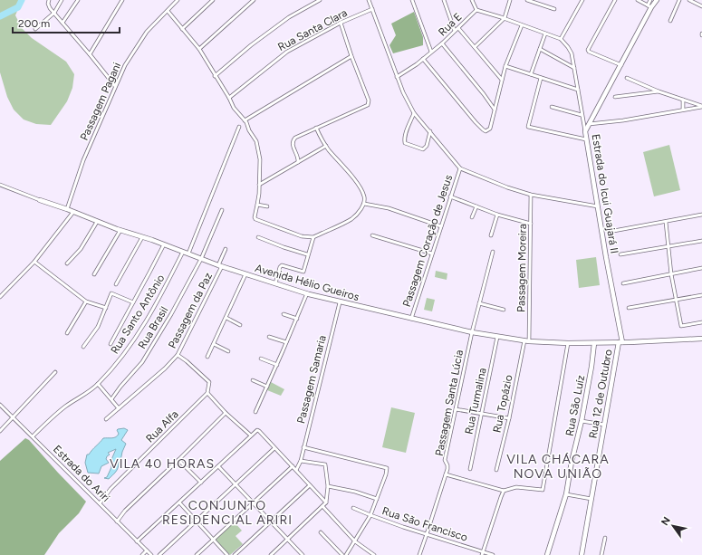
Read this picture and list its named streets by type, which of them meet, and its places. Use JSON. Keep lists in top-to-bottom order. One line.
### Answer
{"streets":{"main road":["Estrada do Icui Guajará II","Avenida Hélio Gueiros","Rua 12 de Outubro","Rua São Luíz"],"street":["Rua E","Rua Santa Clara","Passagem Pagani","Passagem Coração de Jesus","Passagem Moreira","Passagem da Paz","Rua Santo Antônio","Rua Brasil","Passagem Samaria","Rua Turmalina","Passagem Santa Lúcia","Rua Topázio","Rua Alfa","Estrada do Ariri","Rua São Francisco"]},"crossings":[["Passagem Pagani","Avenida Hélio Gueiros"],["Estrada do Icui Guajará II","Avenida Hélio Gueiros"],["Estrada do Icui Guajará II","Rua 12 de Outubro"],["Passagem Coração de Jesus","Avenida Hélio Gueiros"],["Passagem Moreira","Avenida Hélio Gueiros"],["Passagem Moreira","Rua Topázio"],["Avenida Hélio Gueiros","Passagem da Paz"],["Avenida Hélio Gueiros","Rua Santo Antônio"],["Avenida Hélio Gueiros","Rua Brasil"],["Avenida Hélio Gueiros","Passagem Samaria"],["Avenida Hélio Gueiros","Rua 12 de Outubro"],["Avenida Hélio Gueiros","Rua Turmalina"],["Avenida Hélio Gueiros","Passagem Santa Lúcia"],["Avenida Hélio Gueiros","Rua Topázio"],["Avenida Hélio Gueiros","Rua São Luíz"],["Rua Santo Antônio","Estrada do Ariri"],["Passagem Santa Lúcia","Rua São Francisco"],["Rua Alfa","Estrada do Ariri"]],"districts":["VILA CHÁCARA NOVA UNIÃO","VILA 40 HORAS","CONJUNTO RESIDENCIAL ARIRI"],"scale_bar":"200 m","north":"top left"}
